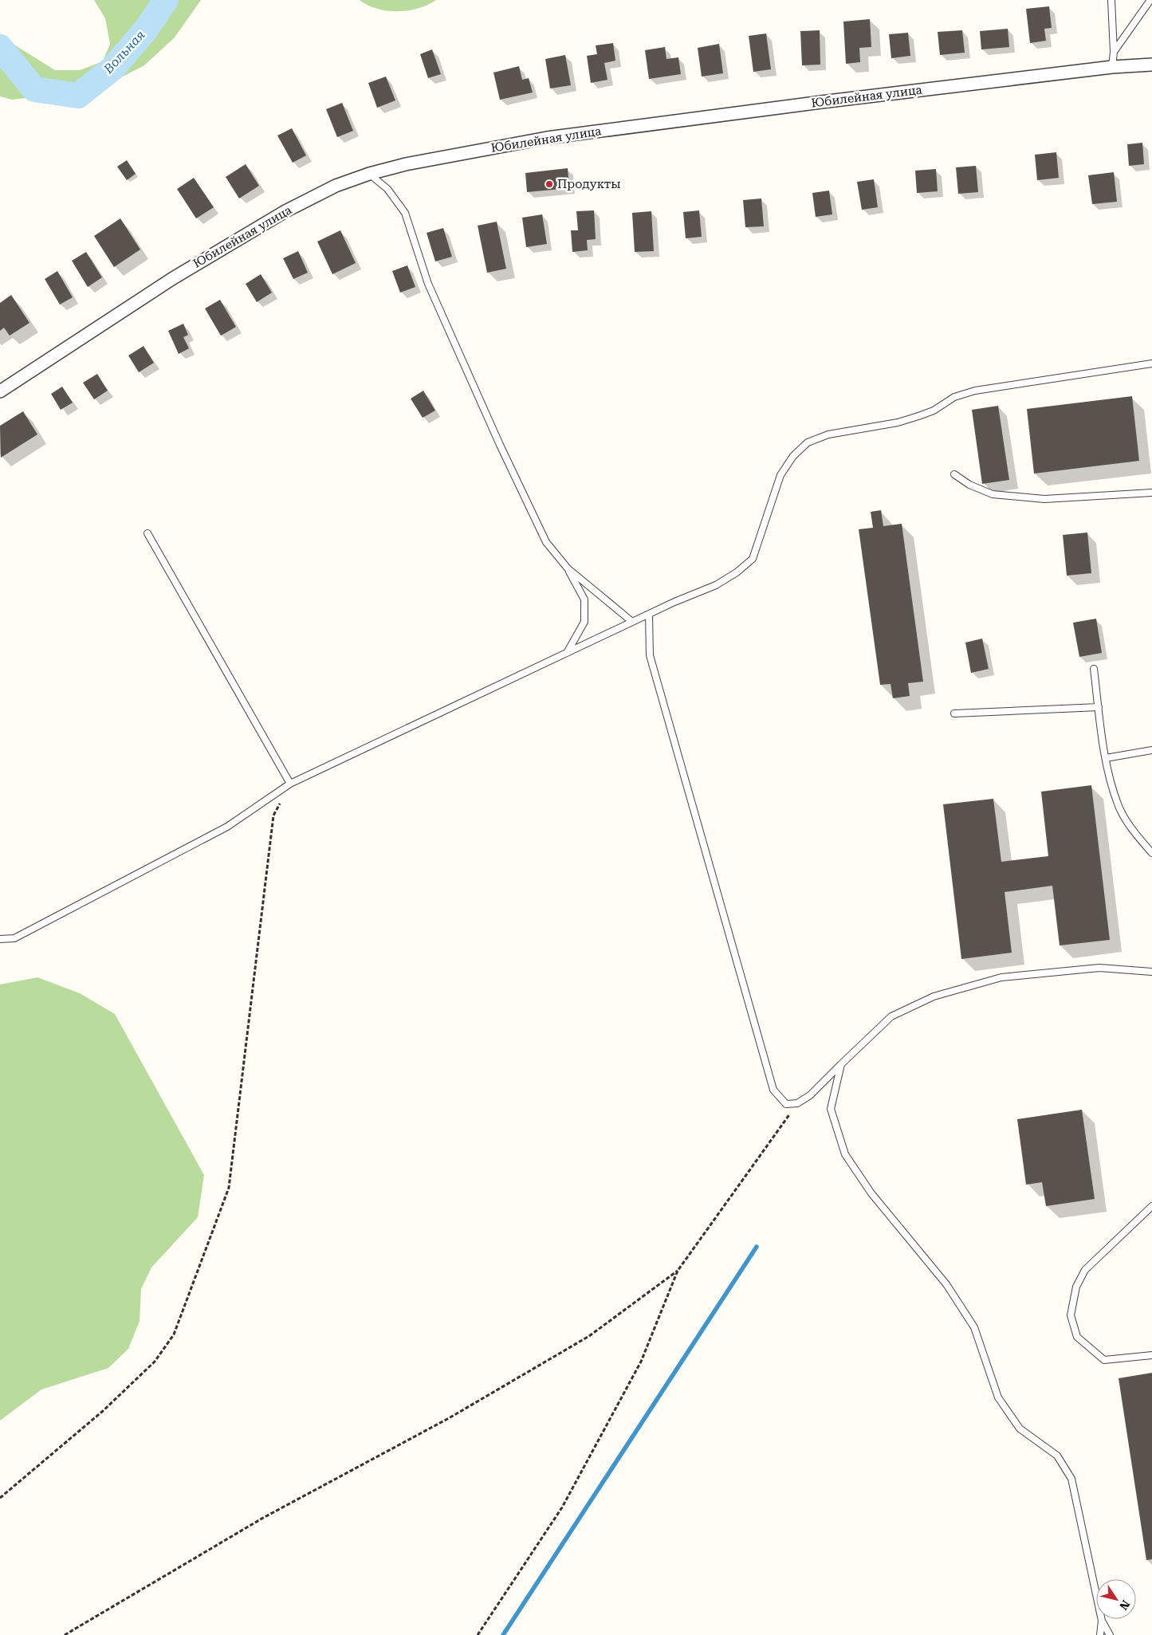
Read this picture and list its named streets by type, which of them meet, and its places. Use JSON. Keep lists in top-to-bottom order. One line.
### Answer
{"streets":{"street":["Юбилейная улица"]},"water":["Вольная"],"places":["Продукты"],"north":"bottom right"}
